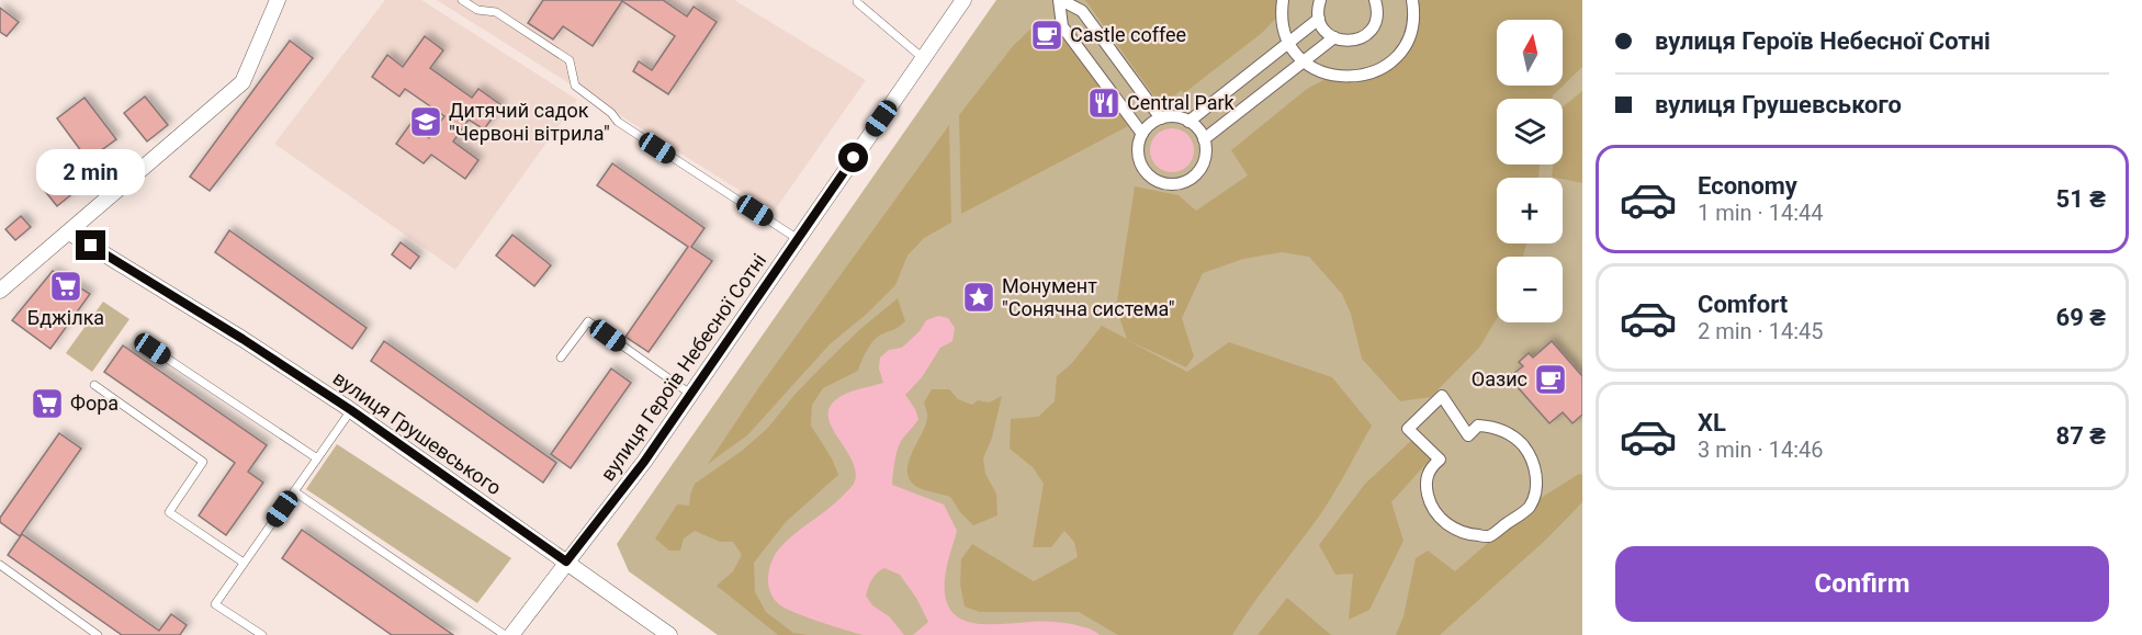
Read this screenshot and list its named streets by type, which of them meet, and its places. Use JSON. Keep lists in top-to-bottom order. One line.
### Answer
{"streets":{"street":["вулиця Героїв Небесної Сотні","вулиця Грушевського"]},"crossings":[["вулиця Героїв Небесної Сотні","вулиця Грушевського"]],"places":{"cafe":["Castle coffee","Оазис"],"restaurant":["Central Park"],"school or university":["Дитячий садок \"Червоні вітрила\""],"supermarket":["Бджілка","Фора"],"place":["Монумент \"Сонячна система\""]},"north":"top","page":{"banner":["вулиця Героїв Небесної Сотні","вулиця Грушевського"],"map_buttons":["+","−"],"list":[{"name":"Economy","note":"1 min · 14:44","value":"51 ₴"},{"name":"Comfort","note":"2 min · 14:45","value":"69 ₴"},{"name":"XL","note":"3 min · 14:46","value":"87 ₴"}],"bubble":"2 min","buttons":"Confirm"}}
